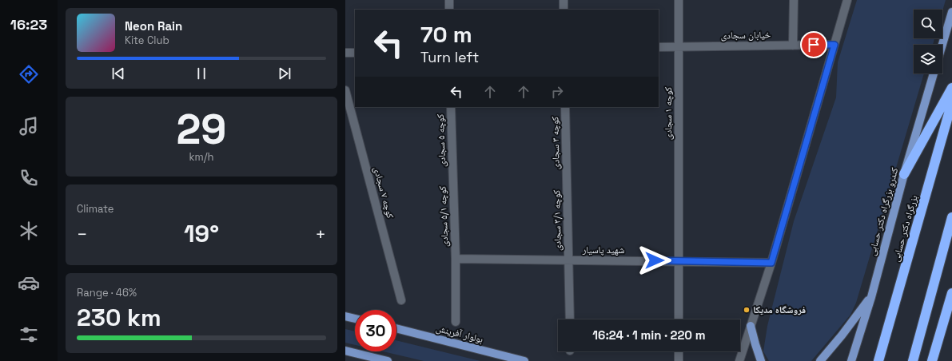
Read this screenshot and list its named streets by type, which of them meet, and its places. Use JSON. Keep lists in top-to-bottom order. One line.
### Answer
{"streets":{"highway":["بزرگراه دکتر حسابی"],"main road":["کندرو بزرگراه دکتر حسابی","بولوار آفرینش"],"street":["خیابان سجادی","کوچه ۱ سجادی","کوچه ۵ سجادی","کوچه ۳ سجادی","کوچه ۷ سجادی","کوچه ۵/۱ سجادی","کوچه ۳/۱ سجادی","شهید پاسیار"]},"crossings":[["خیابان سجادی","کوچه ۱ سجادی"],["کوچه ۱ سجادی","شهید پاسیار"],["کوچه ۵ سجادی","کوچه ۵/۱ سجادی"],["کوچه ۳ سجادی","کوچه ۳/۱ سجادی"],["کوچه ۵/۱ سجادی","شهید پاسیار"],["کوچه ۳/۱ سجادی","شهید پاسیار"]],"places":["فروشگاه مدیکا"],"page":{"tabs":"16:23","turn":["70 m","Turn left"],"song":["Neon Rain","Kite Club"],"tile":[["29","km/h"],"Climate",["Range · 46%","230 km"]],"heat":["−","19°","+"],"limit":"30","trip":"16:24 · 1 min · 220 m"}}
